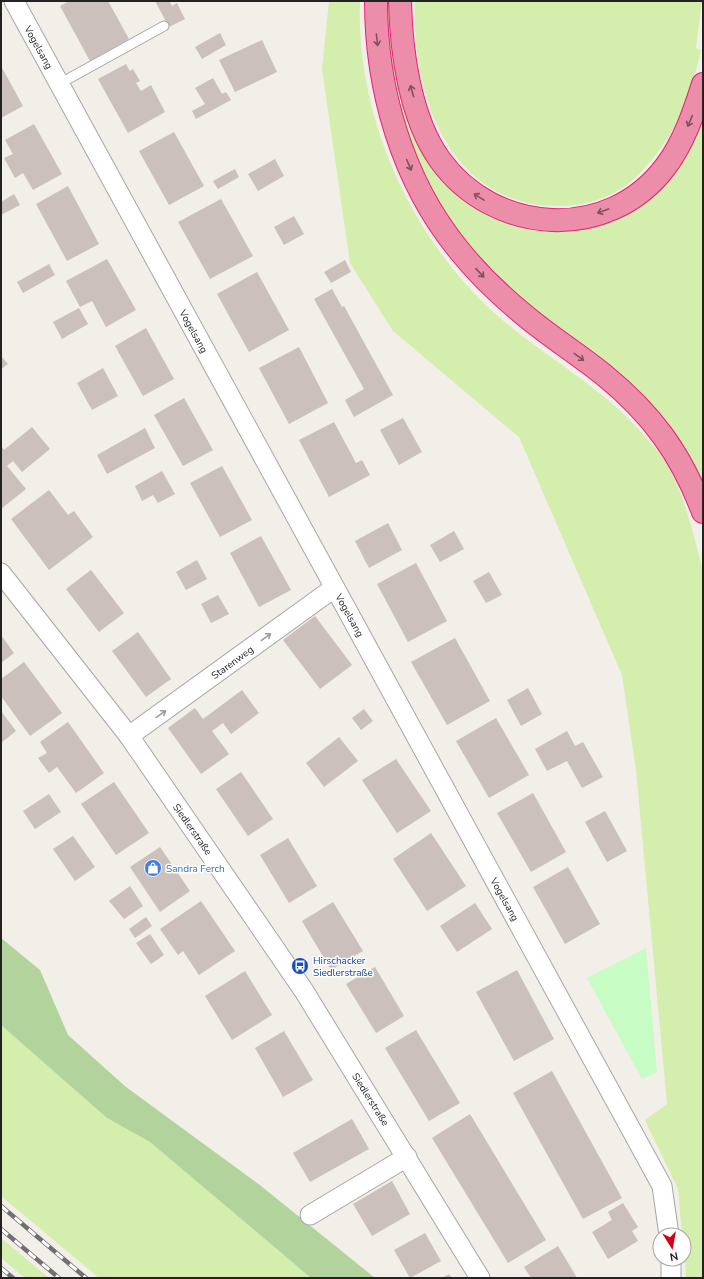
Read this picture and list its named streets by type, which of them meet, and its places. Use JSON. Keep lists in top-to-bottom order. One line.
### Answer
{"streets":{"street":["Vogelsang","Starenweg","Siedlerstraße"]},"crossings":[["Vogelsang","Starenweg"],["Starenweg","Siedlerstraße"]],"one_way":["Starenweg"],"places":{"shop":["Sandra Ferch"],"bus stop":["Hirschacker Siedlerstraße"]},"north":"bottom"}
